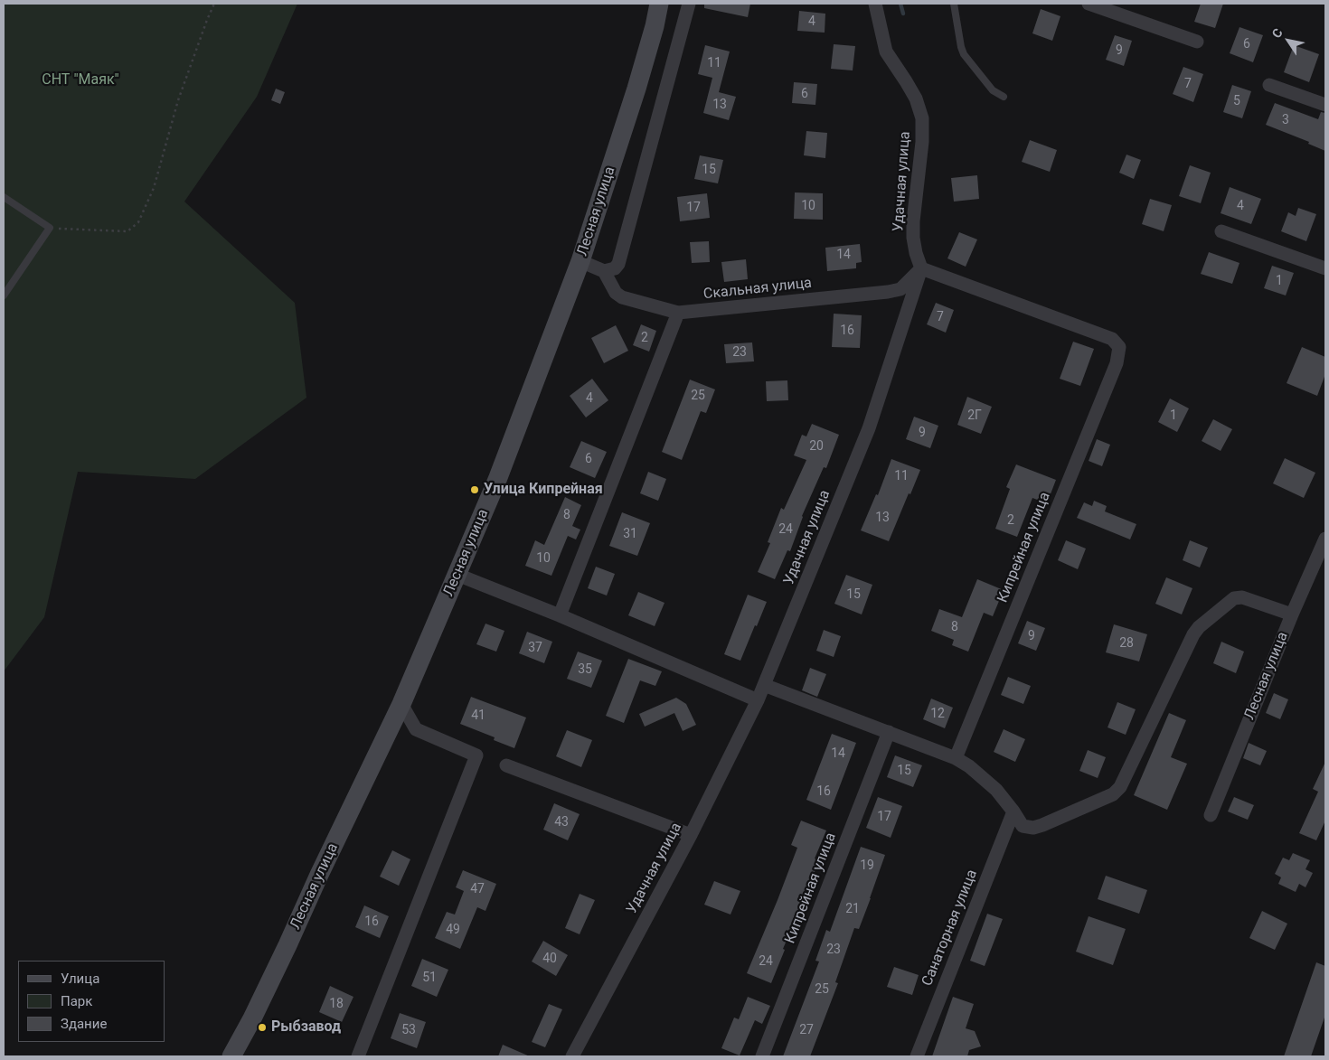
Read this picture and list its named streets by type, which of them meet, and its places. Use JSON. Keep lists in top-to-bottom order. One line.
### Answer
{"streets":{"main road":["Лесная улица"],"street":["Удачная улица","Скальная улица","Кипрейная улица","Санаторная улица"]},"crossings":[["Удачная улица","Скальная улица"],["Удачная улица","Кипрейная улица"],["Скальная улица","Кипрейная улица"]],"parks":["СНТ \"Маяк\""],"places":["Улица Кипрейная","Рыбзавод"],"house_numbers":["4","6","9","11","7","6","5","13","3","15","10","4","17","14","1","7","16","2","23","25","4","2Г","1","9","20","6","11","8","13","2","24","31","10","15","8","9","28","37","35","12","41","14","15","16","17","43","19","47","21","16","49","23","40","24","51","25","18","53","27"],"legend":["Улица","Парк","Здание"],"north":"top left"}
